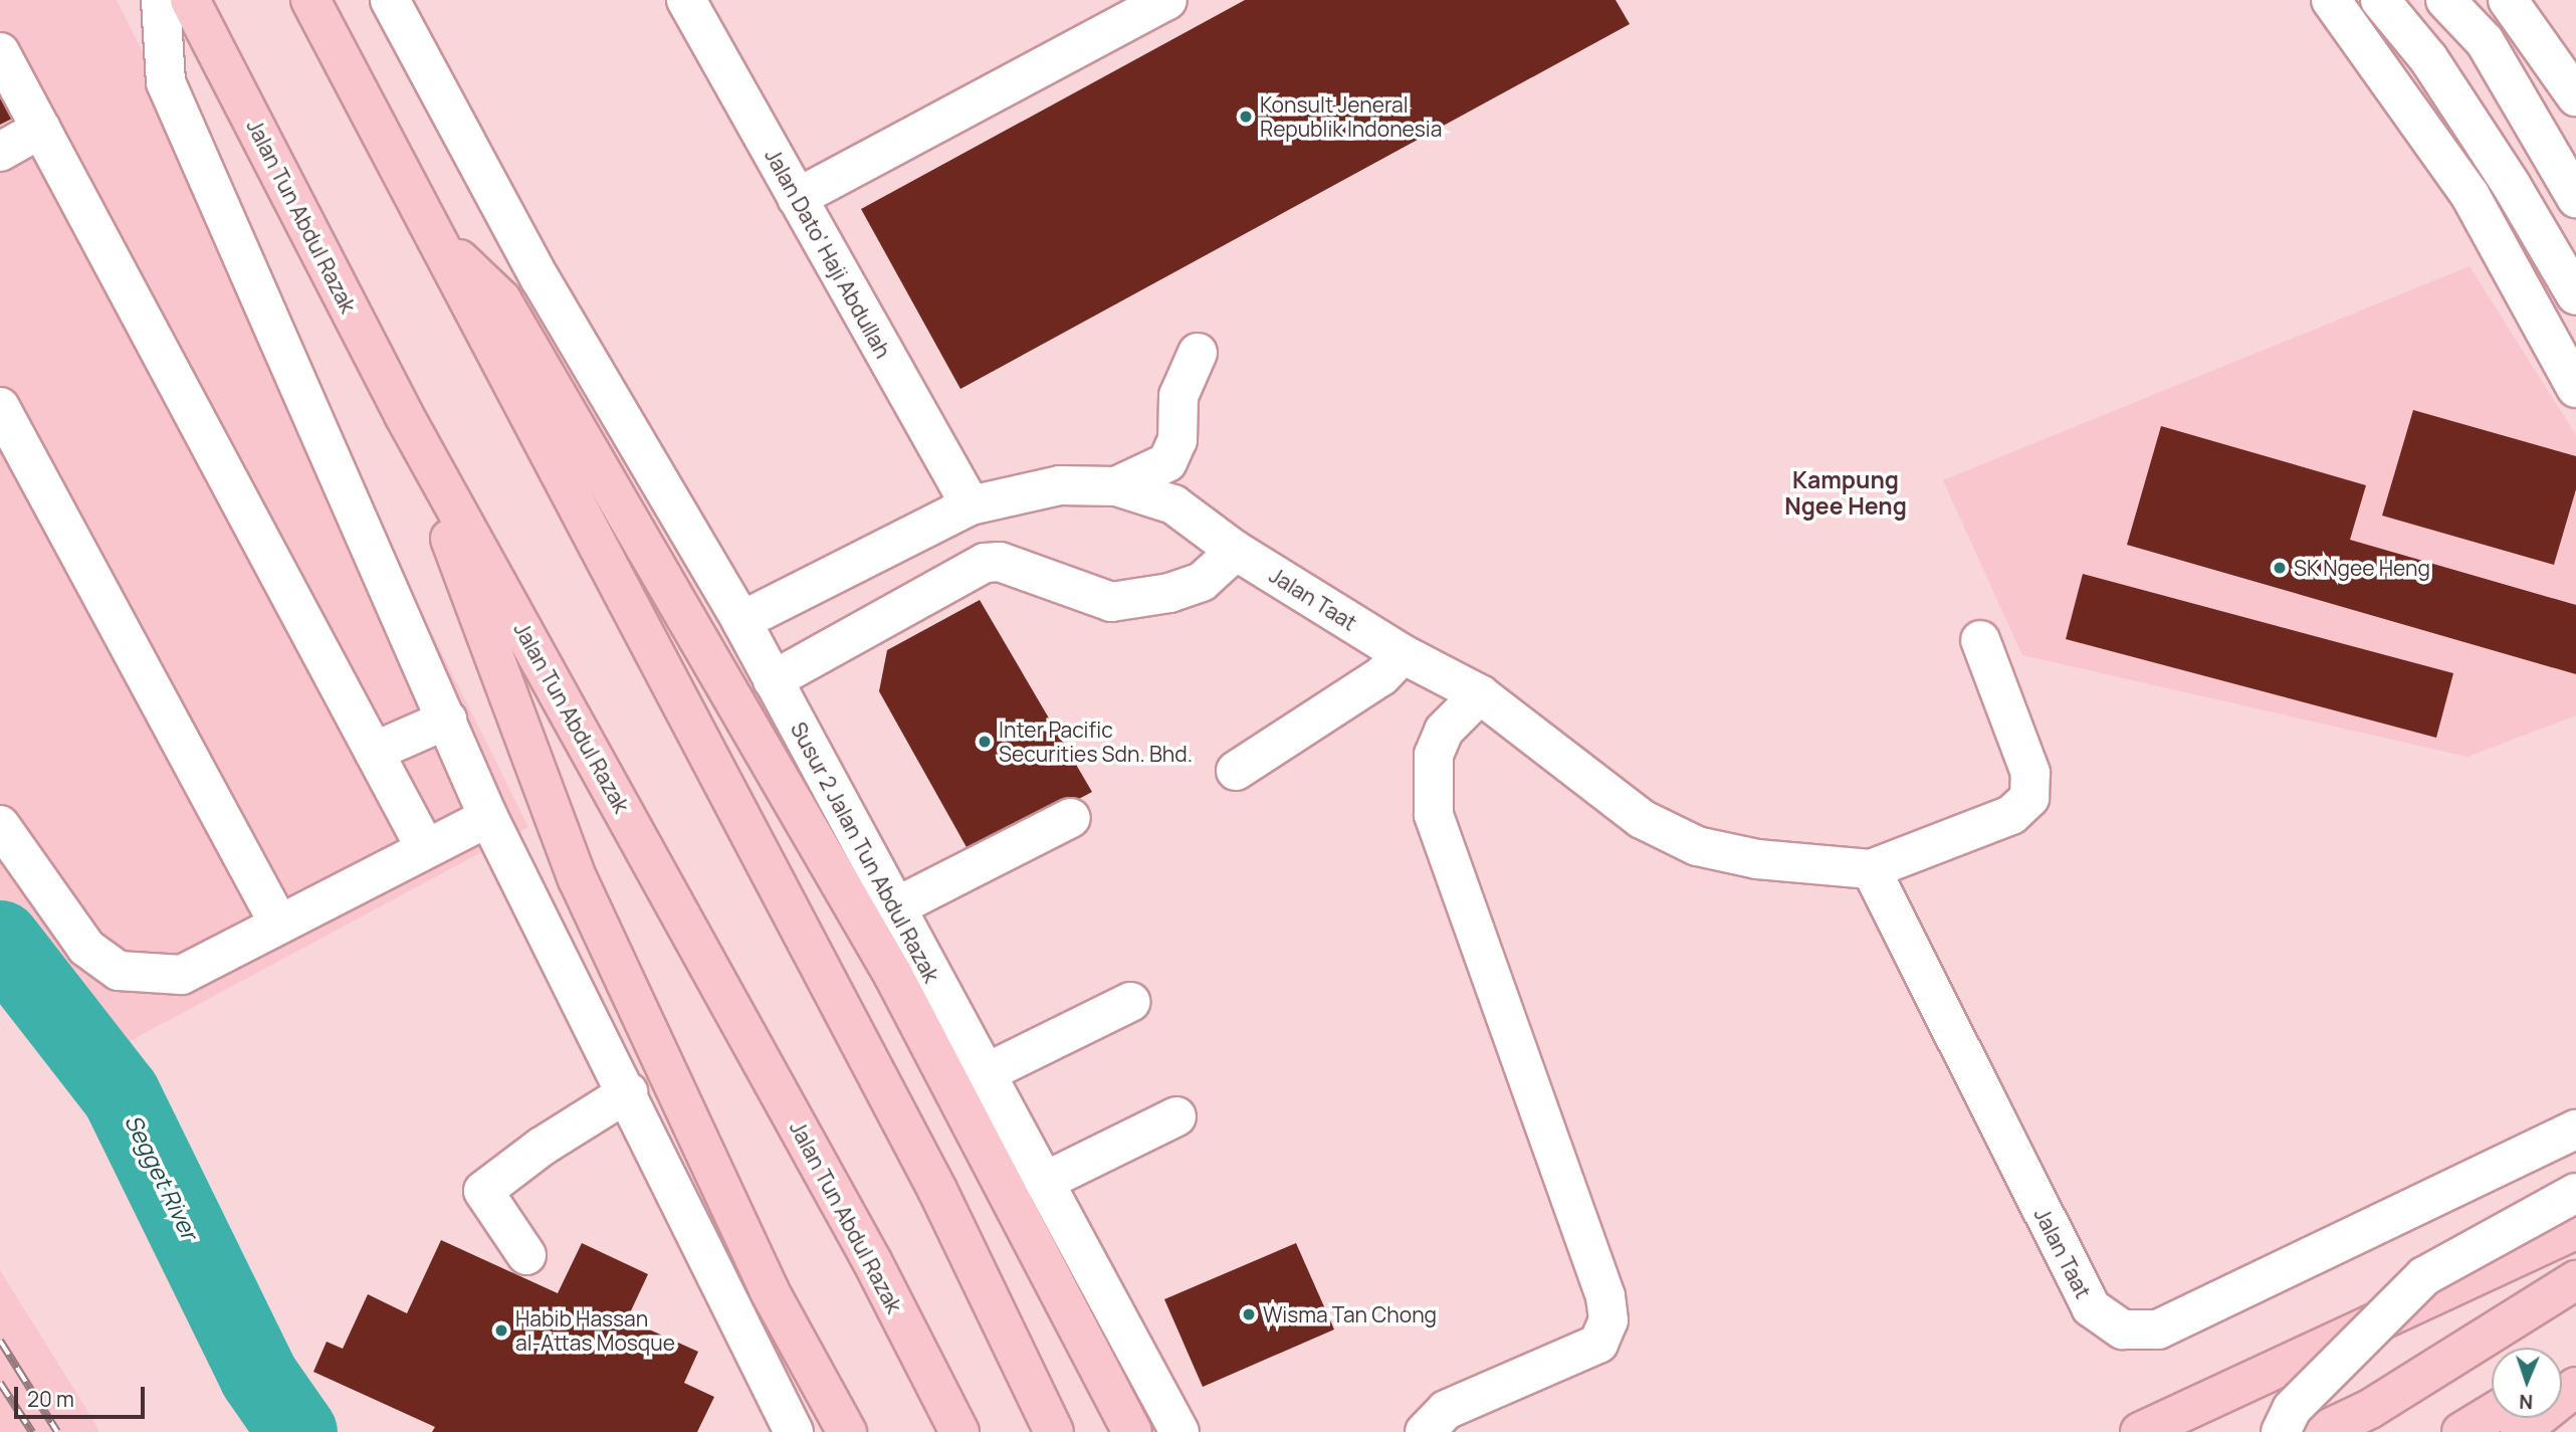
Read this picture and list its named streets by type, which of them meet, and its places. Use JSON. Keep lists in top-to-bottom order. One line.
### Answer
{"streets":{"highway":["Jalan Tun Abdul Razak"],"street":["Jalan Dato' Haji Abdullah","Jalan Taat","Susur 2 Jalan Tun Abdul Razak"]},"crossings":[["Jalan Dato' Haji Abdullah","Jalan Taat"],["Jalan Taat","Susur 2 Jalan Tun Abdul Razak"]],"districts":["Kampung Ngee Heng"],"water":["Segget River"],"places":["Konsult Jeneral Republik Indonesia","SK Ngee Heng","Inter Pacific Securities Sdn. Bhd.","Wisma Tan Chong","Habib Hassan al-Attas Mosque"],"scale_bar":"20 m","north":"bottom"}
